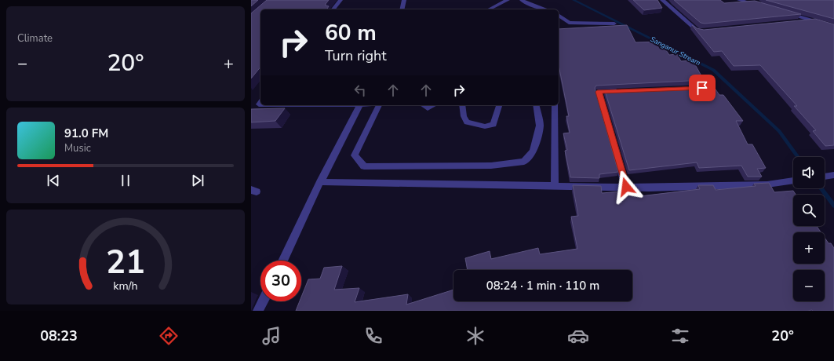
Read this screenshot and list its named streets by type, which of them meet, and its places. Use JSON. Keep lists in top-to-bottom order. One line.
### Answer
{"water":["Sanganur Stream"],"page":{"tile":"Climate","turn":["60 m","Turn right"],"heat":["−","20°","+"],"song":["91.0 FM","Music"],"map_buttons":["+","−"],"limit":"30","trip":"08:24 · 1 min · 110 m","tabs":["08:23","20°"],"gauge":["21","km/h"]}}
